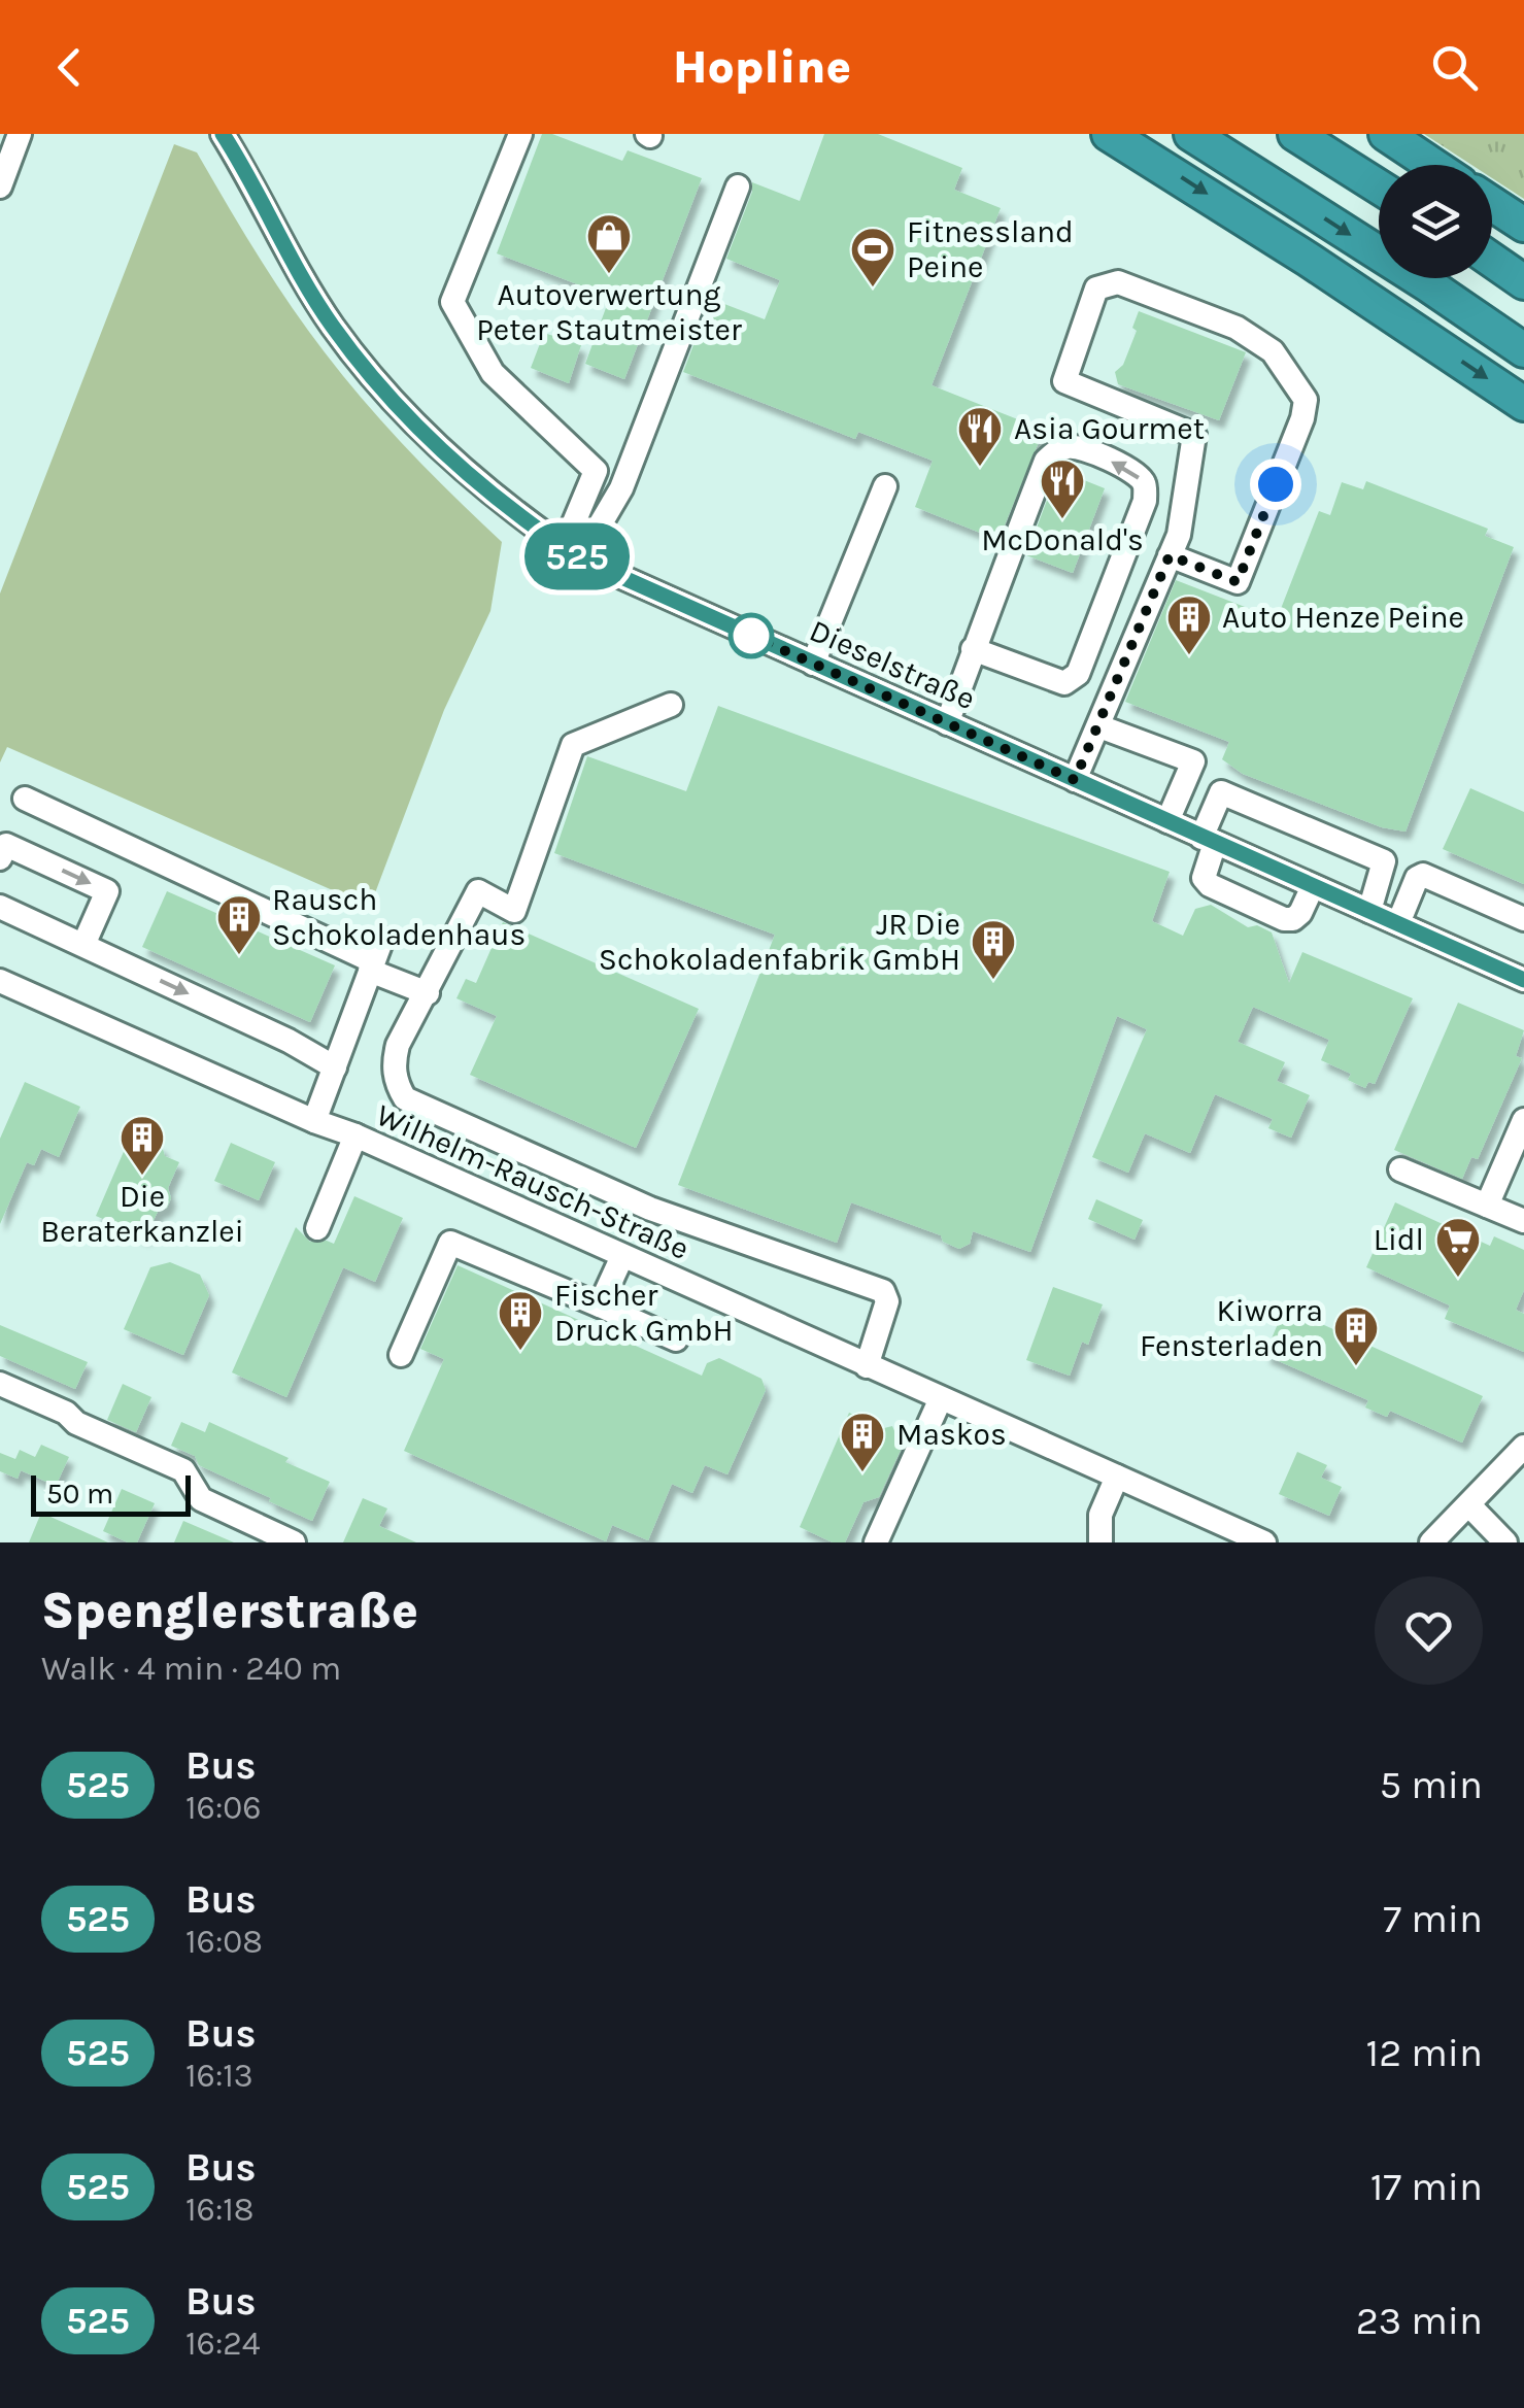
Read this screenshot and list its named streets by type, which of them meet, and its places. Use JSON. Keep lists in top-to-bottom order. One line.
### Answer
{"streets":{"street":["Dieselstraße","Wilhelm-Rausch-Straße"]},"places":{"shop":["Autoverwertung Peter Stautmeister"],"sports":["Fitnessland Peine"],"restaurant":["Asia Gourmet","McDonald's"],"building":["Auto Henze Peine","Rausch Schokoladenhaus","JR Die Schokoladenfabrik GmbH","Die Beraterkanzlei","Fischer Druck GmbH","Kiworra Fensterladen","Maskos"],"supermarket":["Lidl"]},"lines":["bus line 525"],"scale_bar":"50 m","page":{"header":"Hopline","on_map":"525","scale":"50 m","heading":["Spenglerstraße","Walk · 4 min · 240 m"],"list":[{"mark":"525","name":"Bus","note":"16:06","value":"5 min"},{"mark":"525","name":"Bus","note":"16:08","value":"7 min"},{"mark":"525","name":"Bus","note":"16:13","value":"12 min"},{"mark":"525","name":"Bus","note":"16:18","value":"17 min"},{"mark":"525","name":"Bus","note":"16:24","value":"23 min"}]}}
